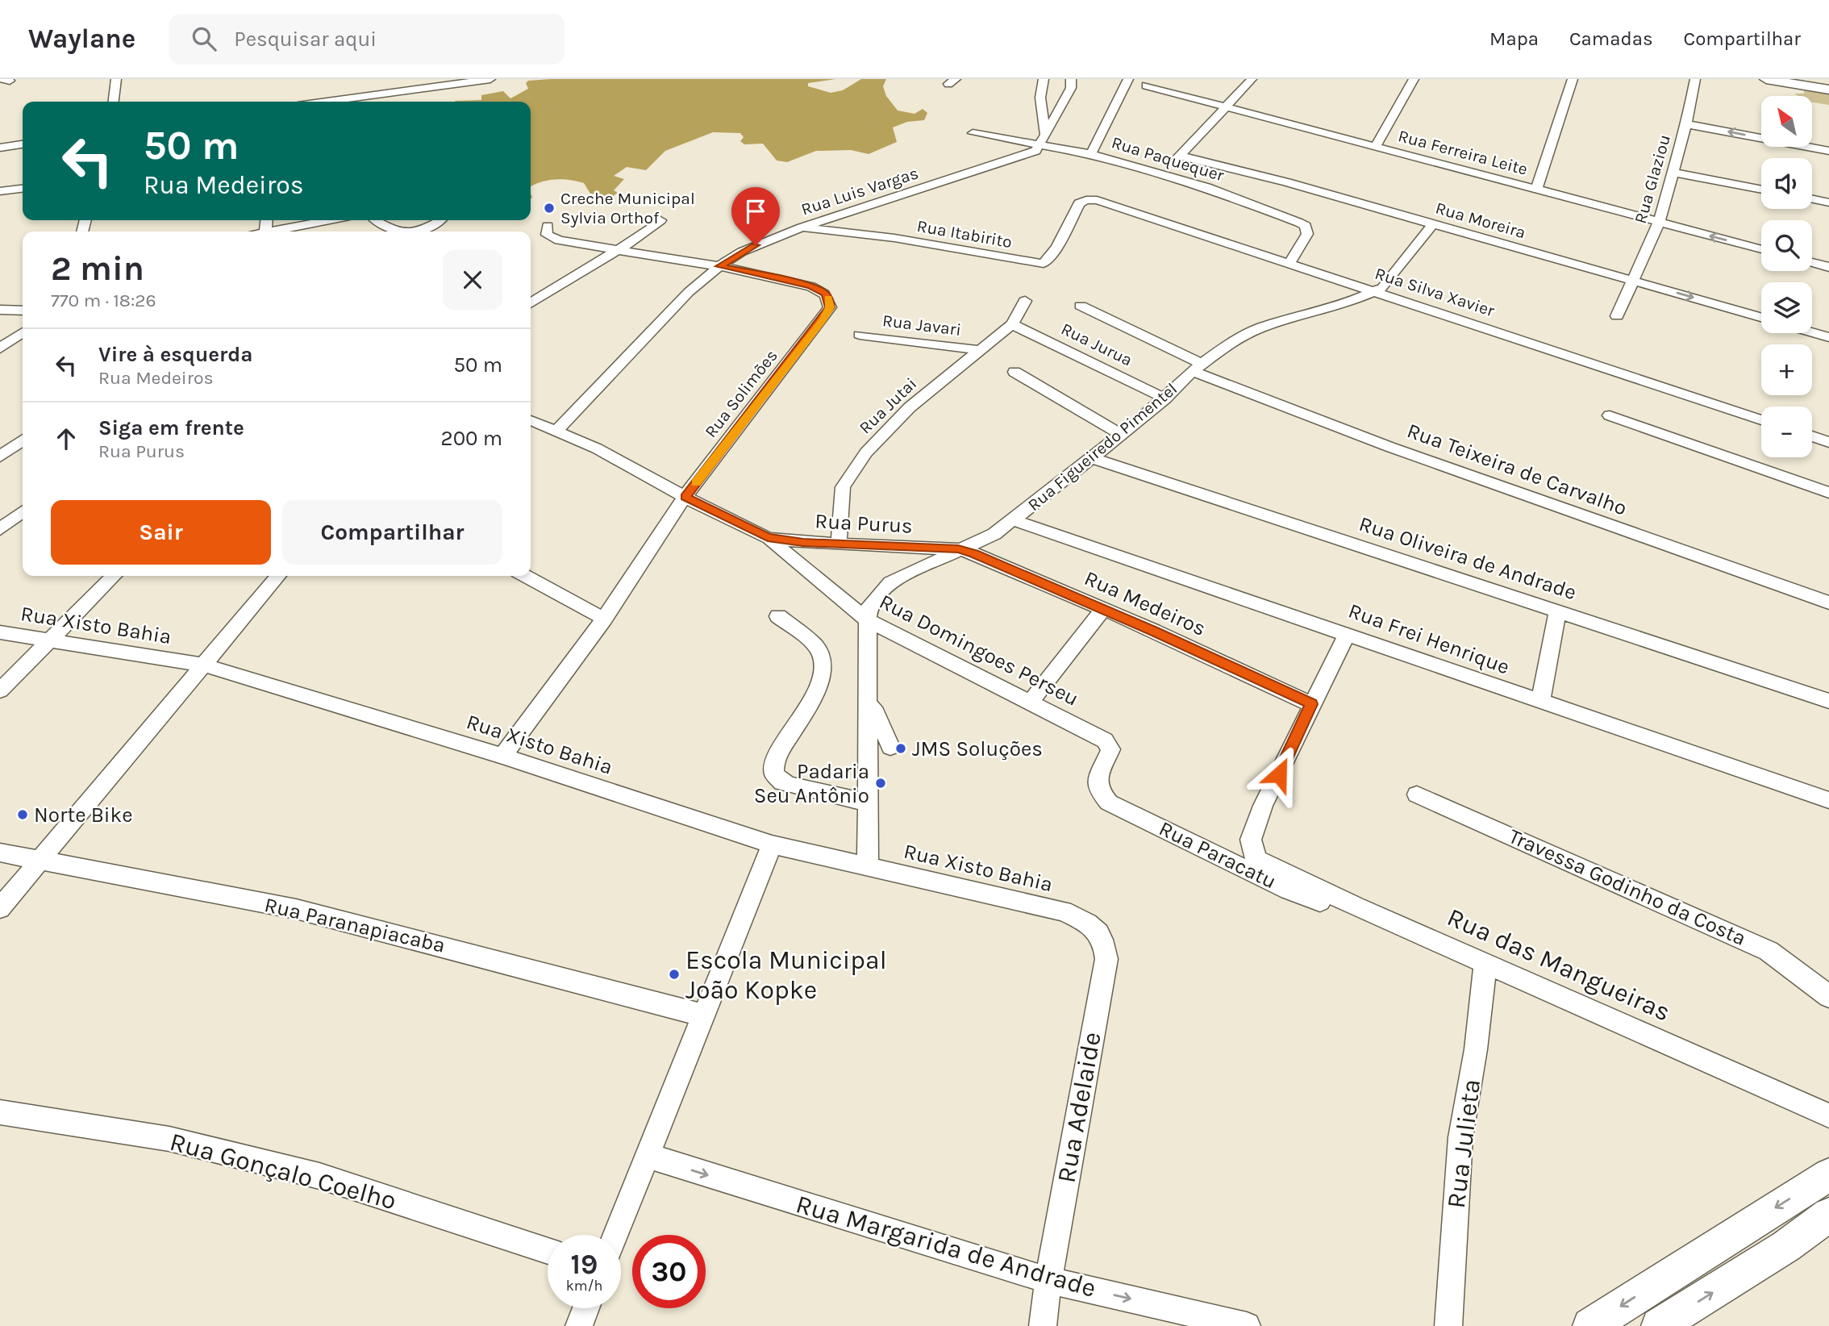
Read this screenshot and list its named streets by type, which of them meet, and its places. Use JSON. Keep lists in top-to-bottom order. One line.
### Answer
{"streets":{"street":["Rua Ferreira Leite","Rua Paquequer","Rua Glaziou","Rua Luis Vargas","Rua Moreira","Rua Itabirito","Rua Silva Xavier","Rua Javari","Rua Jurua","Rua Solimões","Rua Jutai","Rua Figueiredo Pimentel","Rua Teixeira de Carvalho","Rua Purus","Rua Oliveira de Andrade","Rua Medeiros","Rua Xisto Bahia","Rua Frei Henrique","Rua Domingoes Perseu","Rua Paracatu","Travessa Godinho da Costa","Rua Paranapiacaba","Rua das Mangueiras","Rua Adelaide","Rua Julieta","Rua Gonçalo Coelho","Rua Margarida de Andrade"]},"crossings":[["Rua Ferreira Leite","Rua Glaziou"],["Rua Paquequer","Rua Luis Vargas"],["Rua Paquequer","Rua Silva Xavier"],["Rua Glaziou","Rua Moreira"],["Rua Luis Vargas","Rua Itabirito"],["Rua Luis Vargas","Rua Solimões"],["Rua Moreira","Rua Figueiredo Pimentel"],["Rua Itabirito","Rua Silva Xavier"],["Rua Silva Xavier","Rua Figueiredo Pimentel"],["Rua Javari","Rua Jutai"],["Rua Jurua","Rua Jutai"],["Rua Jurua","Rua Figueiredo Pimentel"],["Rua Solimões","Rua Xisto Bahia"],["Rua Jutai","Rua Purus"],["Rua Figueiredo Pimentel","Rua Teixeira de Carvalho"],["Rua Figueiredo Pimentel","Rua Purus"],["Rua Figueiredo Pimentel","Rua Oliveira de Andrade"],["Rua Figueiredo Pimentel","Rua Medeiros"],["Rua Figueiredo Pimentel","Rua Xisto Bahia"],["Rua Figueiredo Pimentel","Rua Frei Henrique"],["Rua Figueiredo Pimentel","Rua Domingoes Perseu"],["Rua Purus","Rua Medeiros"],["Rua Purus","Rua Domingoes Perseu"],["Rua Medeiros","Rua Paracatu"],["Rua Xisto Bahia","Rua Adelaide"],["Rua Frei Henrique","Rua Paracatu"],["Rua Domingoes Perseu","Rua Paracatu"],["Rua Paracatu","Rua das Mangueiras"],["Rua das Mangueiras","Rua Julieta"],["Rua Adelaide","Rua Margarida de Andrade"]],"one_way":["Rua Margarida de Andrade"],"places":["Creche Municipal Sylvia Orthof","JMS Soluções","Padaria Seu Antônio","Norte Bike","Escola Municipal João Kopke"],"north":"top left","page":{"header":"Waylane","search":"Pesquisar aqui","nav":["Mapa","Camadas","Compartilhar"],"map_buttons":["+","−"],"turn":["50 m","Rua Medeiros"],"heading":["2 min","770 m · 18:26"],"list":[{"name":"Vire à esquerda","note":"Rua Medeiros","value":"50 m"},{"name":"Siga em frente","note":"Rua Purus","value":"200 m"}],"buttons":["Sair","Compartilhar"],"speed":"19 km/h","limit":"30"}}
